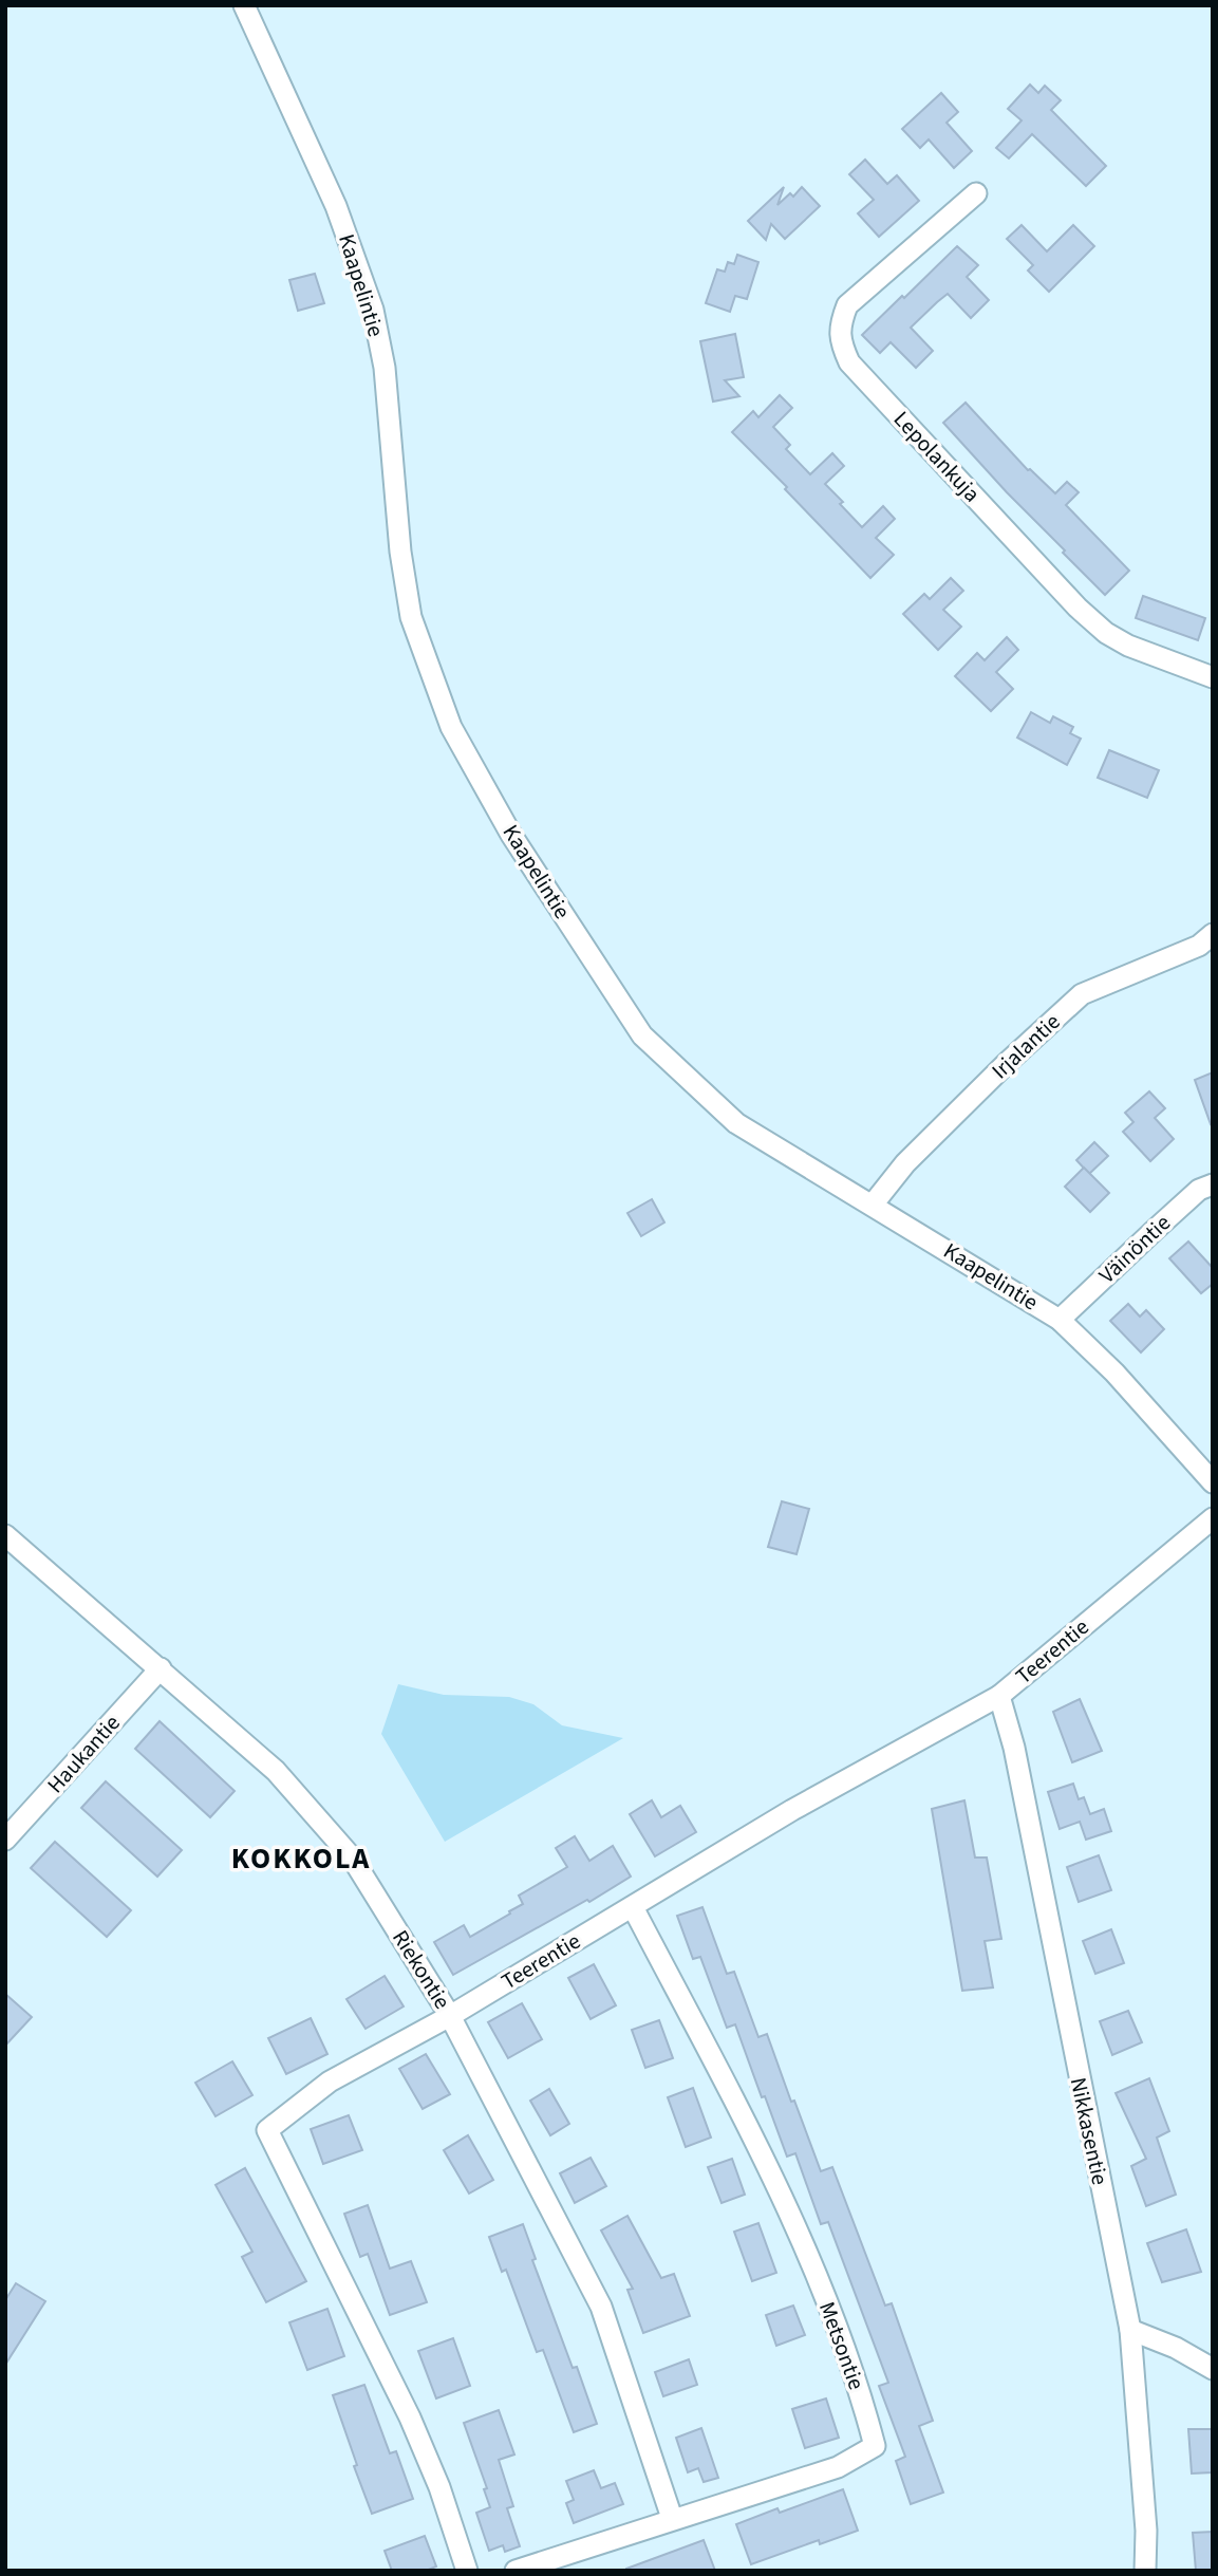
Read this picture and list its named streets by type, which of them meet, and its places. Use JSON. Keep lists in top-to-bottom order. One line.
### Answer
{"streets":{"street":["Kaapelintie","Lepolankuja","Irjalantie","Väinöntie","Teerentie","Haukantie","Riekontie","Nikkasentie","Metsontie"]},"crossings":[["Kaapelintie","Irjalantie"],["Kaapelintie","Väinöntie"],["Teerentie","Riekontie"],["Teerentie","Nikkasentie"],["Teerentie","Metsontie"],["Haukantie","Riekontie"],["Riekontie","Metsontie"]],"districts":["KOKKOLA"]}
